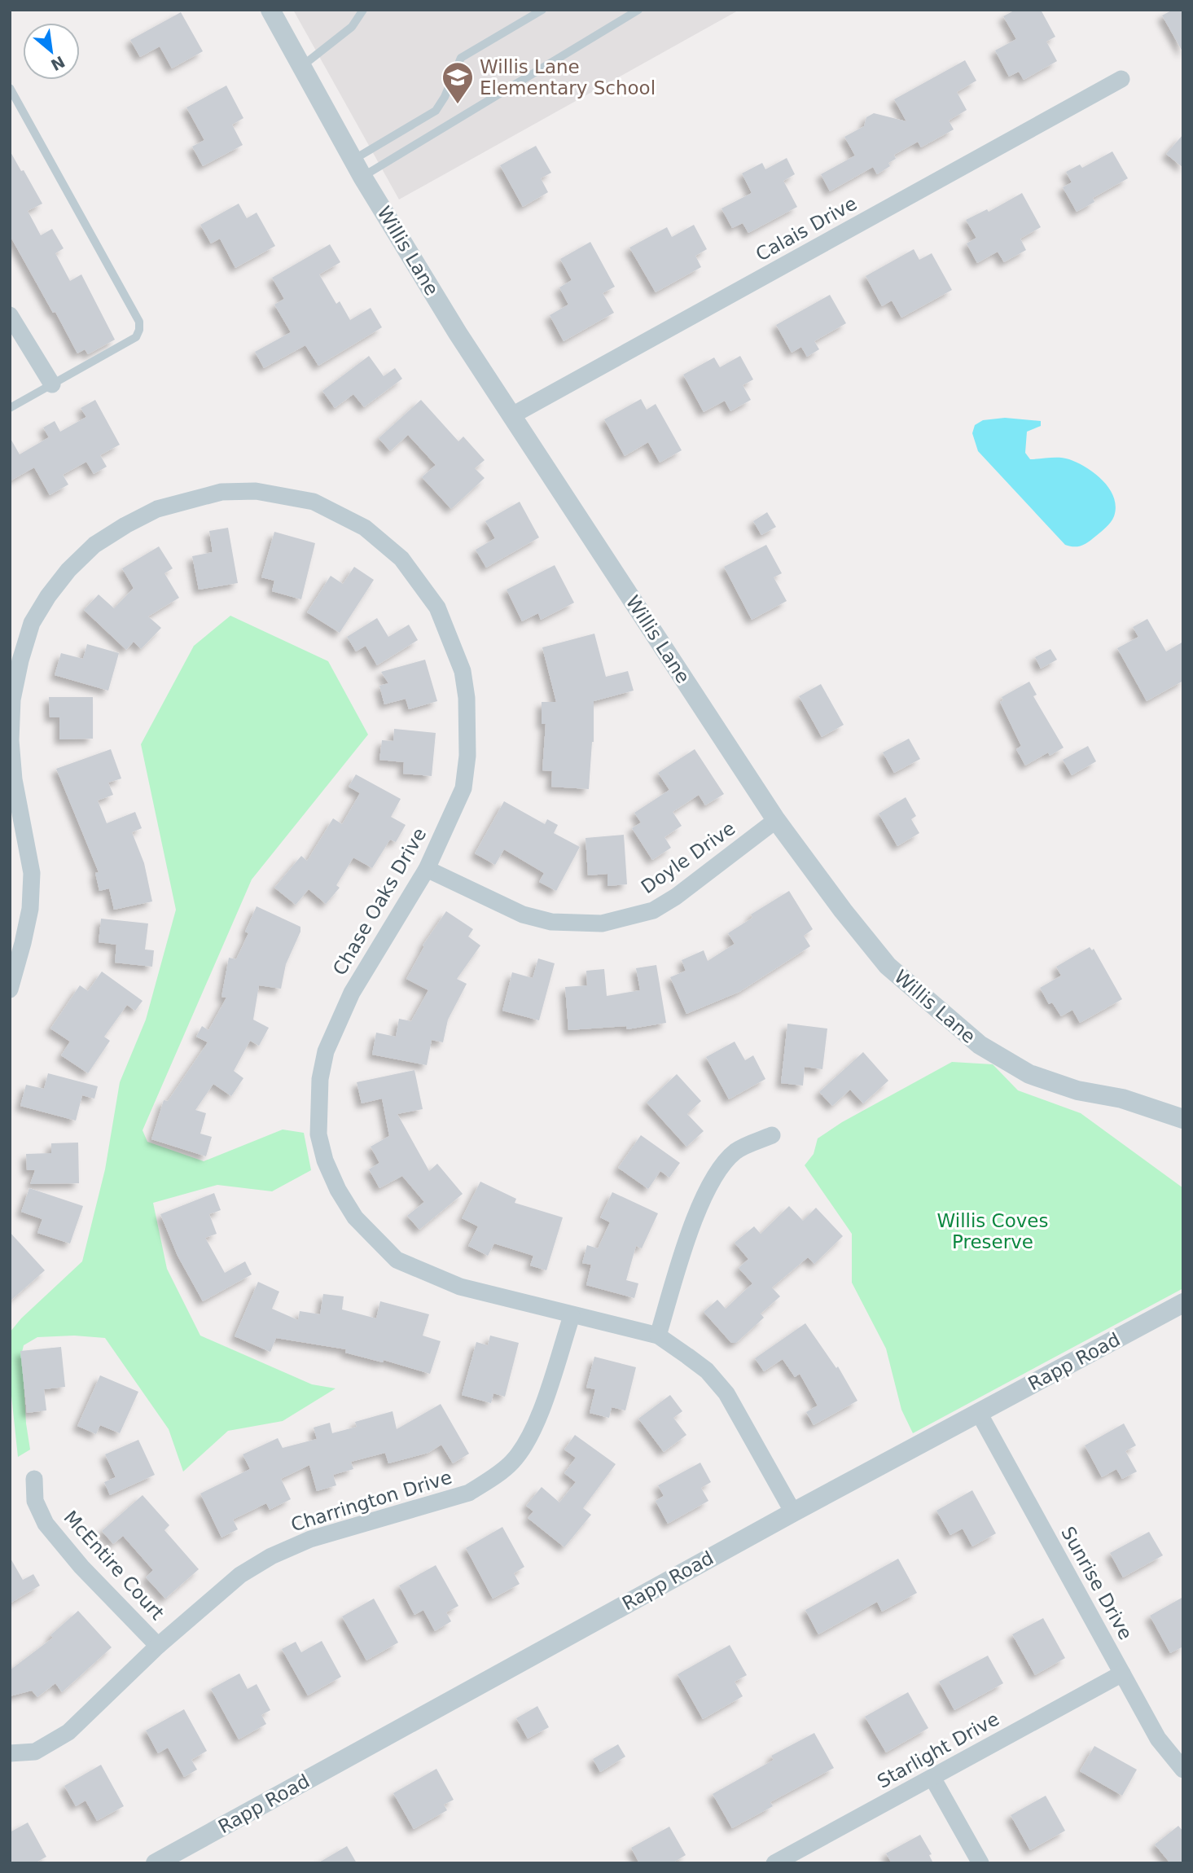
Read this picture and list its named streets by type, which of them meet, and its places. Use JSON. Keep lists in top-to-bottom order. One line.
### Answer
{"streets":{"street":["Calais Drive","Willis Lane","Doyle Drive","Chase Oaks Drive","Rapp Road","Charrington Drive","McEntire Court","Sunrise Drive","Starlight Drive"]},"crossings":[["Calais Drive","Willis Lane"],["Willis Lane","Doyle Drive"],["Doyle Drive","Chase Oaks Drive"],["Chase Oaks Drive","Rapp Road"],["Chase Oaks Drive","Charrington Drive"],["Rapp Road","Sunrise Drive"],["Charrington Drive","McEntire Court"],["Sunrise Drive","Starlight Drive"]],"parks":["Willis Coves Preserve"],"places":{"school or university":["Willis Lane Elementary School"]},"north":"bottom right"}
